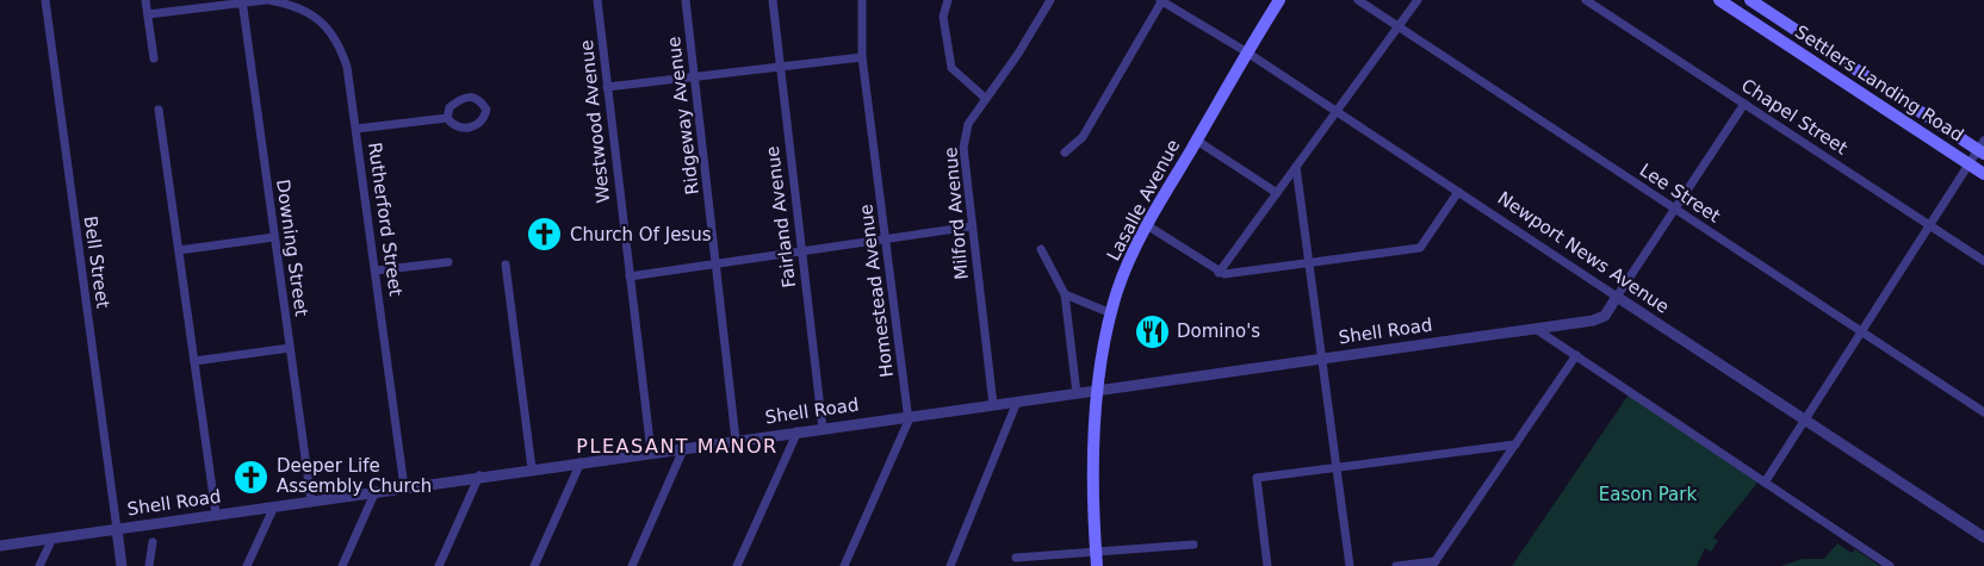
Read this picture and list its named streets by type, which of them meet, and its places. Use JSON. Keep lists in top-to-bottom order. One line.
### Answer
{"streets":{"main road":["Settlers Landing Road","Lasalle Avenue"],"street":["Ridgeway Avenue","Chapel Street","Westwood Avenue","Lee Street","Milford Avenue","Fairland Avenue","Rutherford Street","Downing Street","Newport News Avenue","Bell Street","Homestead Avenue","Shell Road"]},"crossings":[["Ridgeway Avenue","Shell Road"],["Westwood Avenue","Shell Road"],["Lasalle Avenue","Newport News Avenue"],["Lasalle Avenue","Shell Road"],["Milford Avenue","Shell Road"],["Fairland Avenue","Shell Road"],["Rutherford Street","Downing Street"],["Rutherford Street","Shell Road"],["Downing Street","Shell Road"],["Newport News Avenue","Shell Road"],["Bell Street","Shell Road"],["Homestead Avenue","Shell Road"]],"districts":["PLEASANT MANOR"],"parks":["Eason Park"],"places":{"church":["Church Of Jesus","Deeper Life Assembly Church"],"restaurant":["Domino's"]}}
